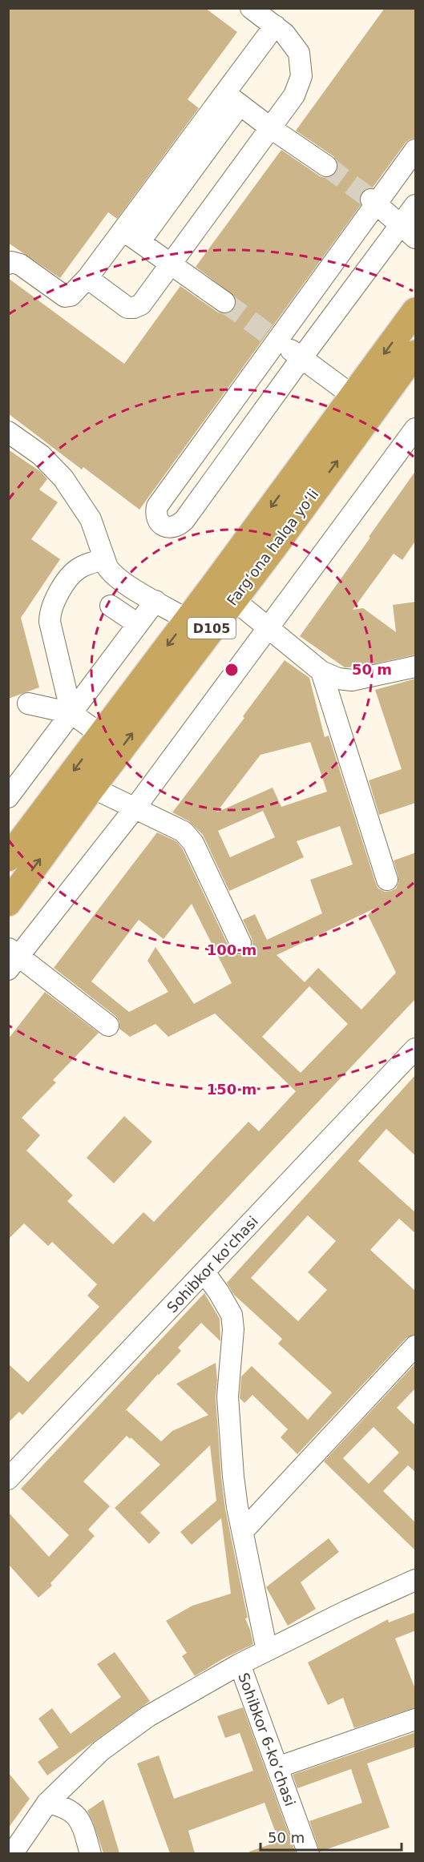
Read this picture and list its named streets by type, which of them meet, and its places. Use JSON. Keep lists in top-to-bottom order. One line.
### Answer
{"streets":{"highway":["Farg‘ona halqa yo‘li","D105"],"street":["Sohibkor ko'chasi","Sohibkor 6-koʼchasi"]},"scale_bar":"50 m","rings":["50 m","100 m","150 m"]}
